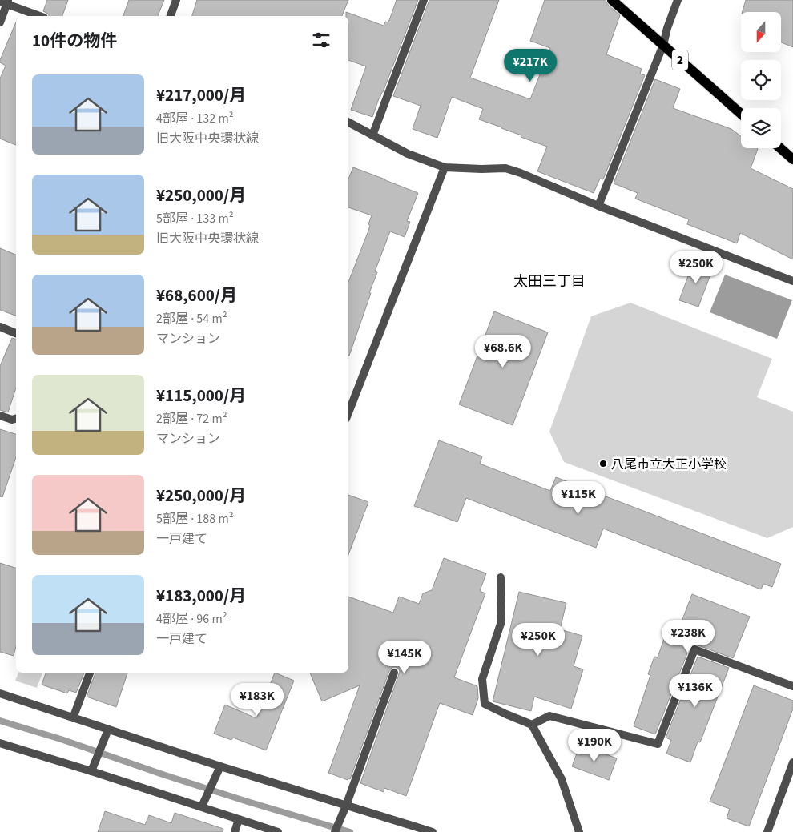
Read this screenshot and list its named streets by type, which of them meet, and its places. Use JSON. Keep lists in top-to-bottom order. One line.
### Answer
{"streets":{"main road":["2"]},"districts":["太田三丁目"],"places":["八尾市立大正小学校"],"north":"bottom","page":{"heading":"10件の物件","price":["¥217K","¥250K","¥68.6K","¥115K","¥238K","¥250K","¥145K","¥136K","¥183K","¥190K"],"list":[{"name":"¥217,000/月","note":"4部屋 · 132 m² · 旧大阪中央環状線"},{"name":"¥250,000/月","note":"5部屋 · 133 m² · 旧大阪中央環状線"},{"name":"¥68,600/月","note":"2部屋 · 54 m² · マンション"},{"name":"¥115,000/月","note":"2部屋 · 72 m² · マンション"},{"name":"¥250,000/月","note":"5部屋 · 188 m² · 一戸建て"},{"name":"¥183,000/月","note":"4部屋 · 96 m² · 一戸建て"}]}}
